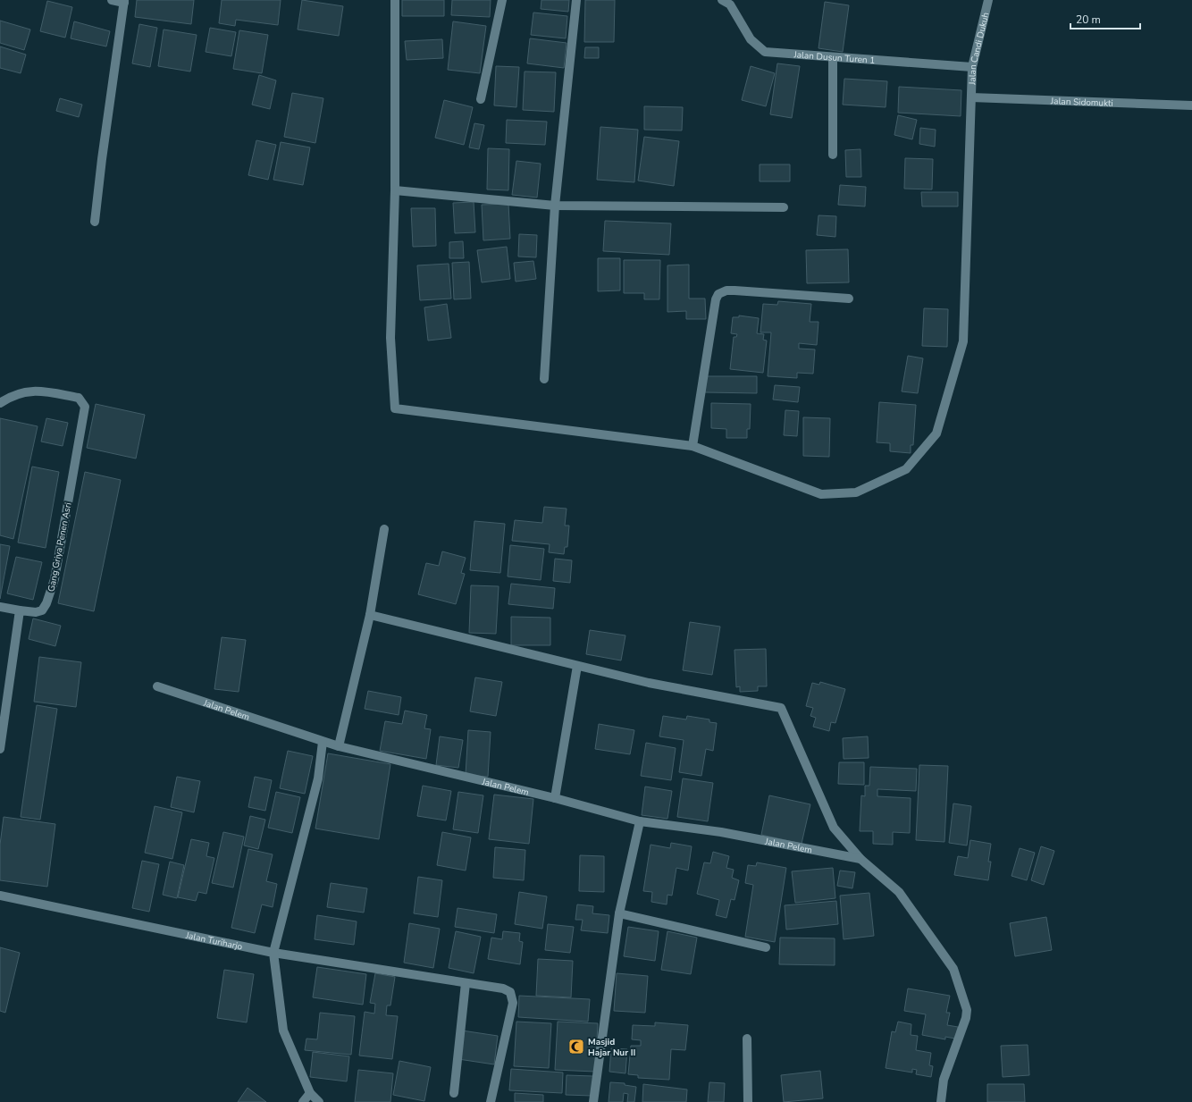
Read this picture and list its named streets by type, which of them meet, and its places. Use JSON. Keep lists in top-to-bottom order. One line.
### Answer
{"streets":{"street":["Jalan Candi Dukuh","Jalan Dusun Turen 1","Jalan Sidomukti","Gang Griya Penen Asri","Jalan Pelem","Jalan Turiharjo"]},"crossings":[["Jalan Candi Dukuh","Jalan Dusun Turen 1"],["Jalan Candi Dukuh","Jalan Sidomukti"]],"places":{"mosque":["Masjid Hajar Nur II"]},"scale_bar":"20 m"}
